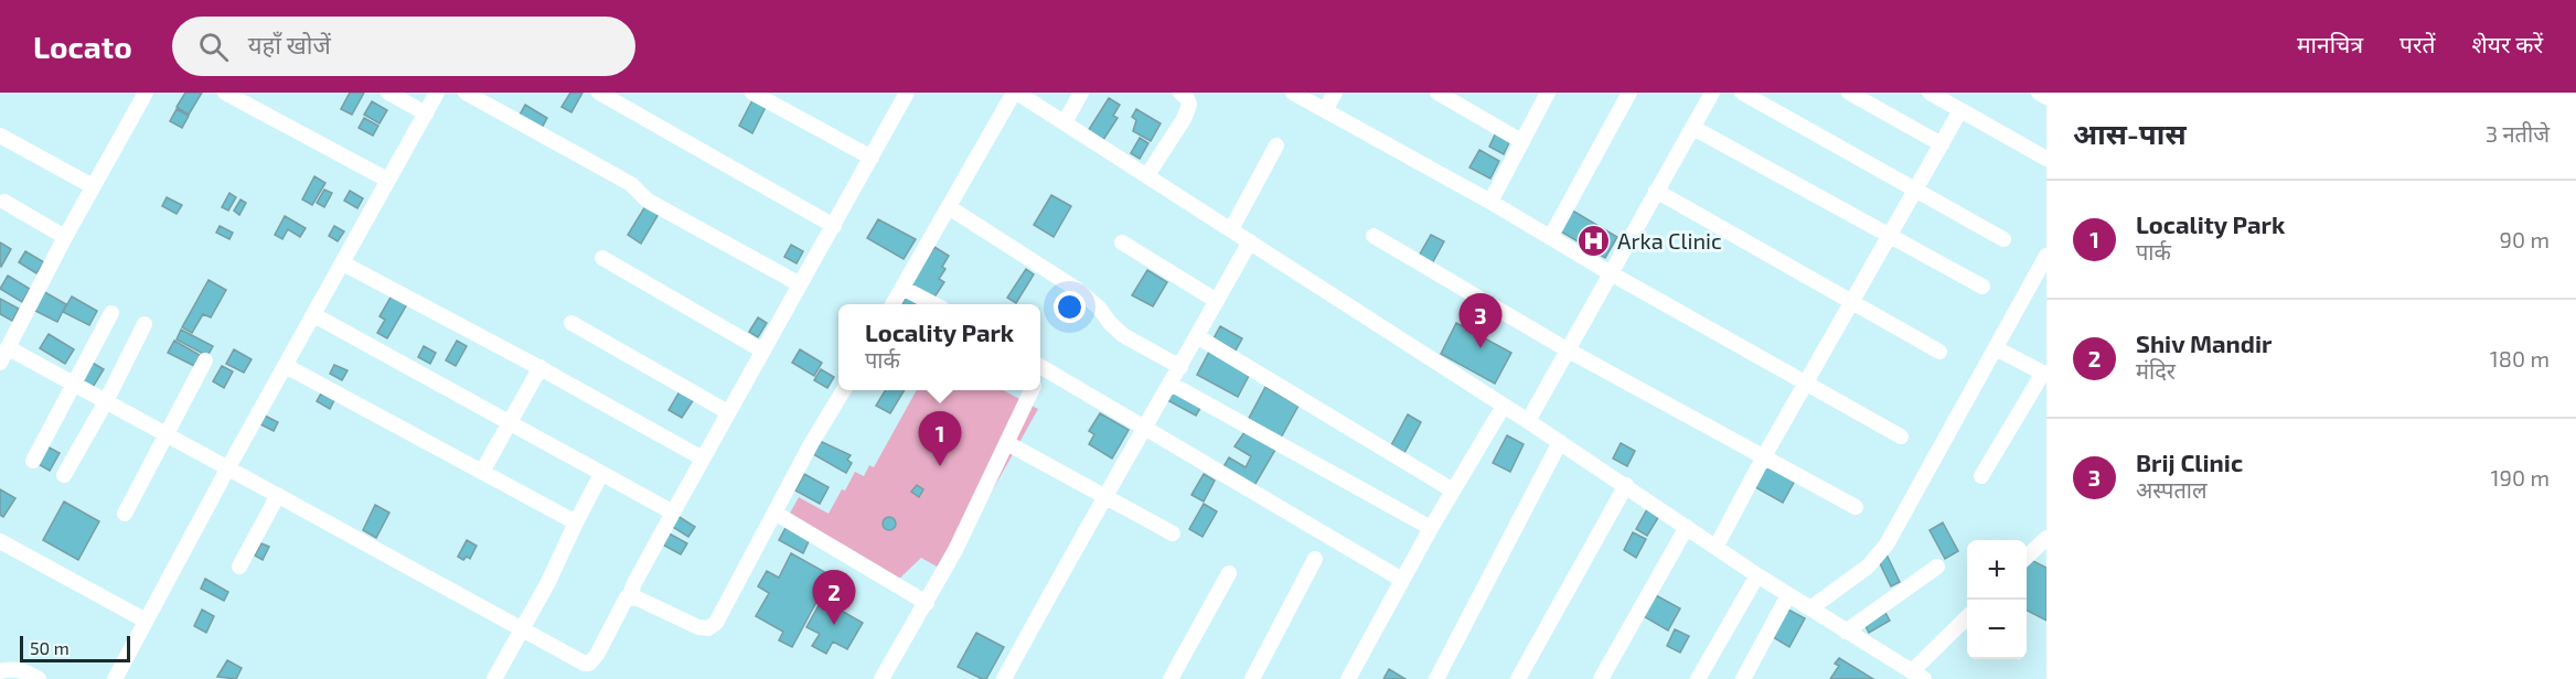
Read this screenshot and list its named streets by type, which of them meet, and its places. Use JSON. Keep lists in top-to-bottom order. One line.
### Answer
{"places":{"hospital":["Arka Clinic"]},"scale_bar":"50 m","page":{"header":"Locato","search":"यहाँ खोजें","nav":["मानचित्र","परतें","शेयर करें"],"heading":["आस-पास","3 नतीजे"],"list":[{"mark":"1","name":"Locality Park","note":"पार्क","value":"90 m"},{"mark":"2","name":"Shiv Mandir","note":"मंदिर","value":"180 m"},{"mark":"3","name":"Brij Clinic","note":"अस्पताल","value":"190 m"}],"pins":["3","1","2"],"popup":["Locality Park","पार्क"],"map_buttons":["+","−"],"scale":"50 m"}}
